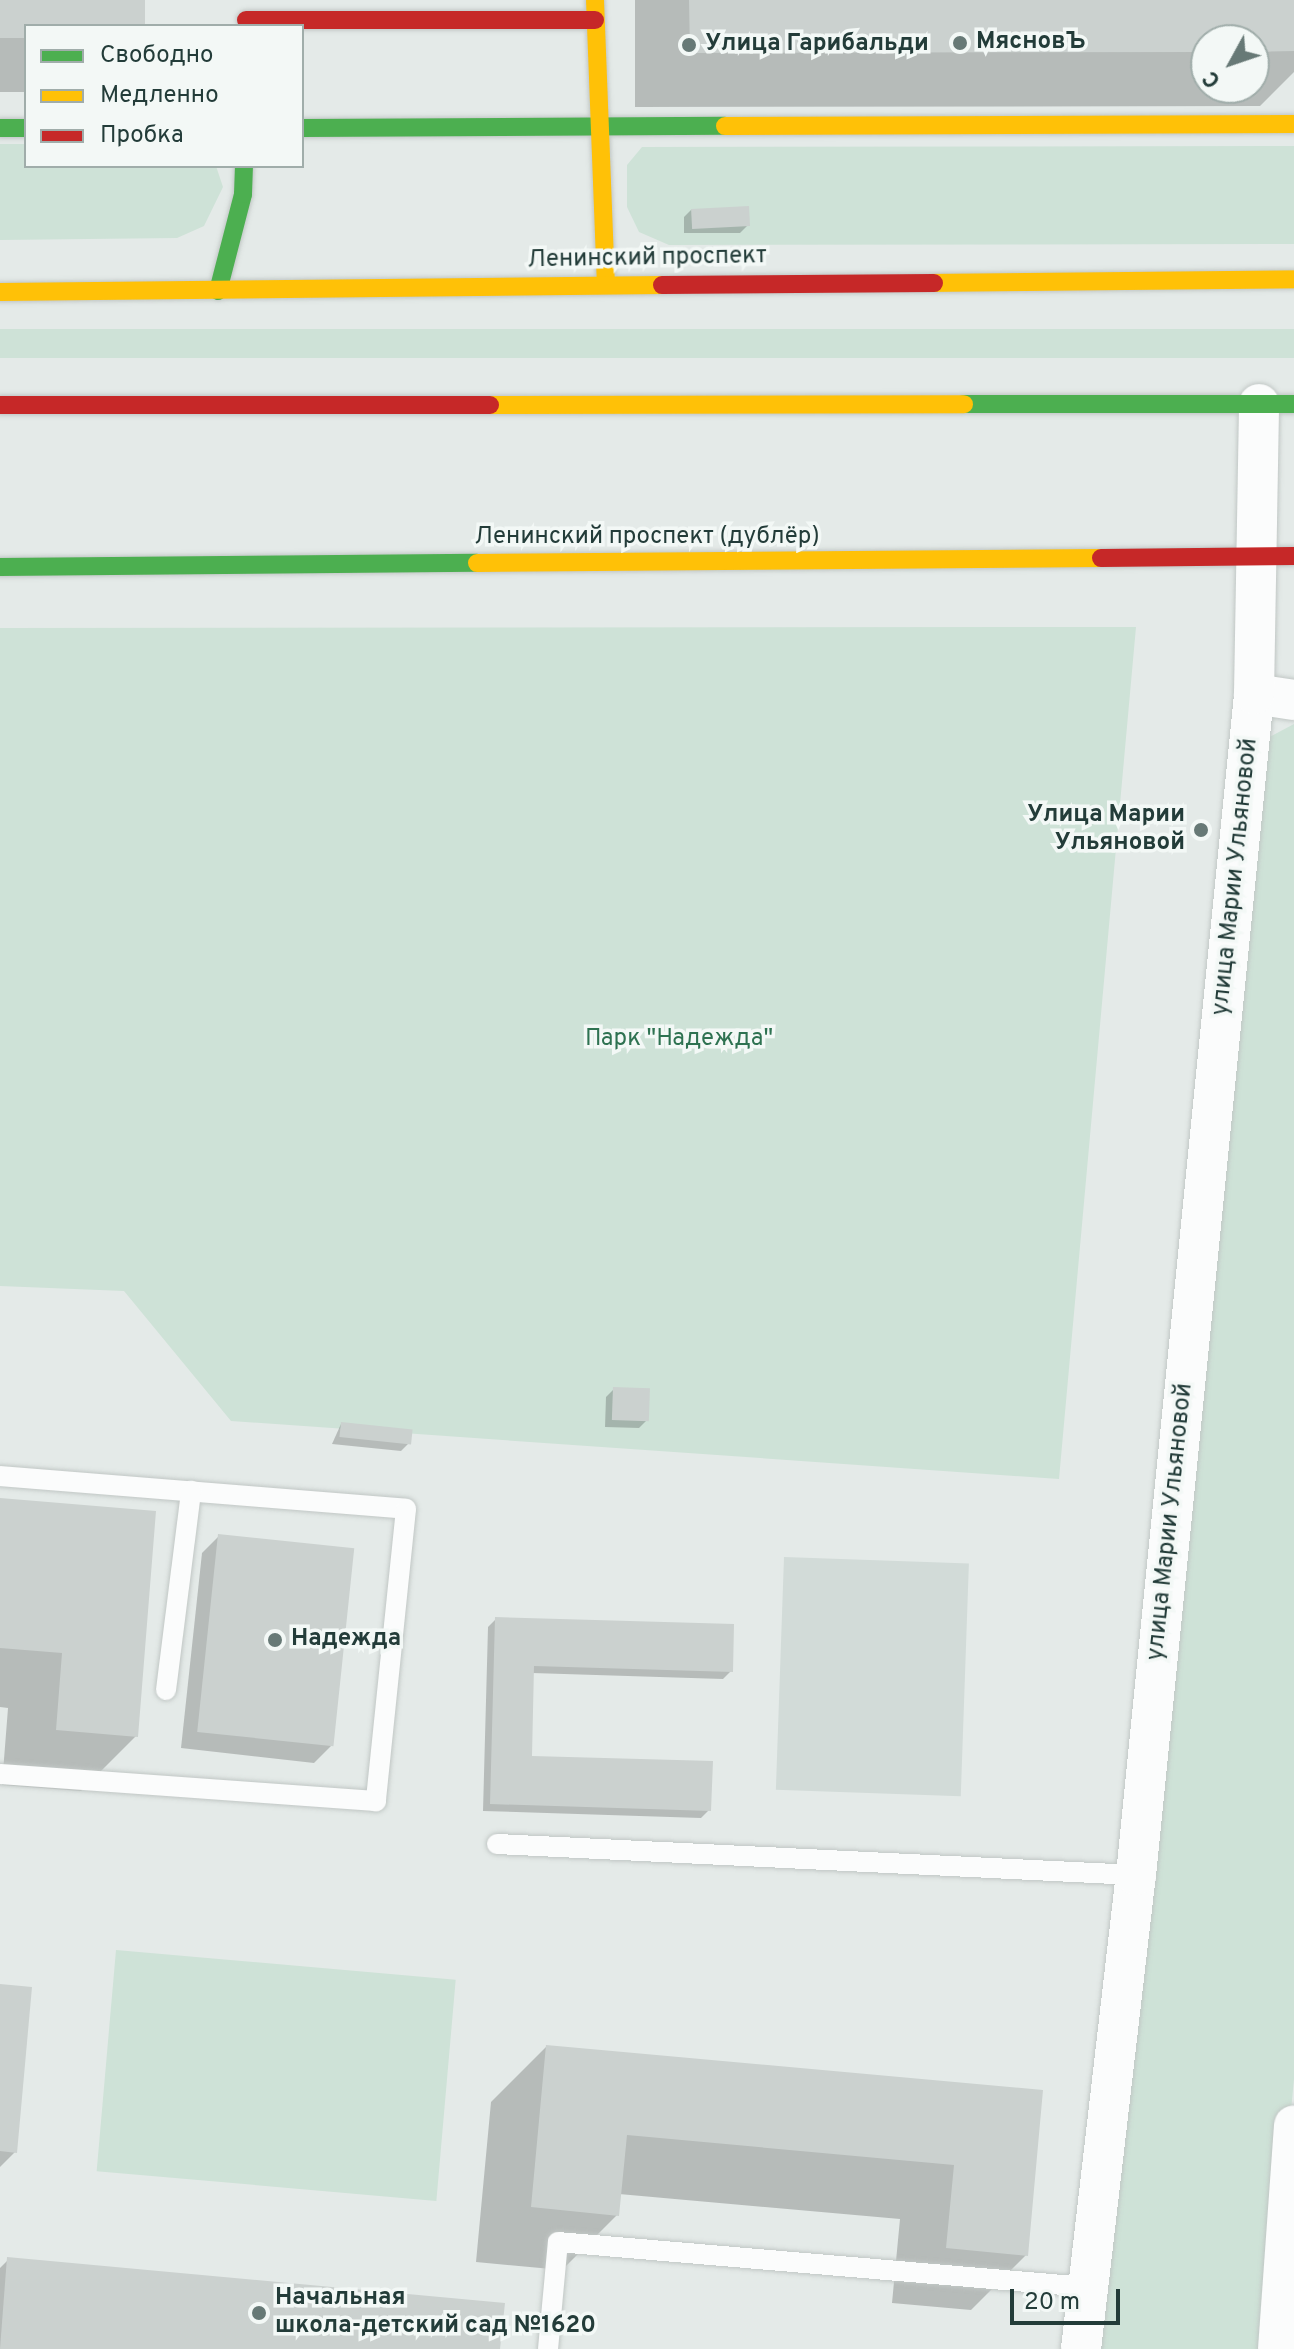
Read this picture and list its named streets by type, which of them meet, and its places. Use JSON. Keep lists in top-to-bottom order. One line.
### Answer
{"streets":{"street":["Ленинский проспект","Ленинский проспект (дублёр)","улица Марии Ульяновой"]},"crossings":[["Ленинский проспект (дублёр)","улица Марии Ульяновой"]],"parks":["Парк \"Надежда\""],"places":["МясновЪ","Улица Гарибальди","Улица Марии Ульяновой","Надежда","Начальная школа-детский сад №1620"],"legend":["Свободно","Медленно","Пробка"],"scale_bar":"20 m","north":"bottom left"}
